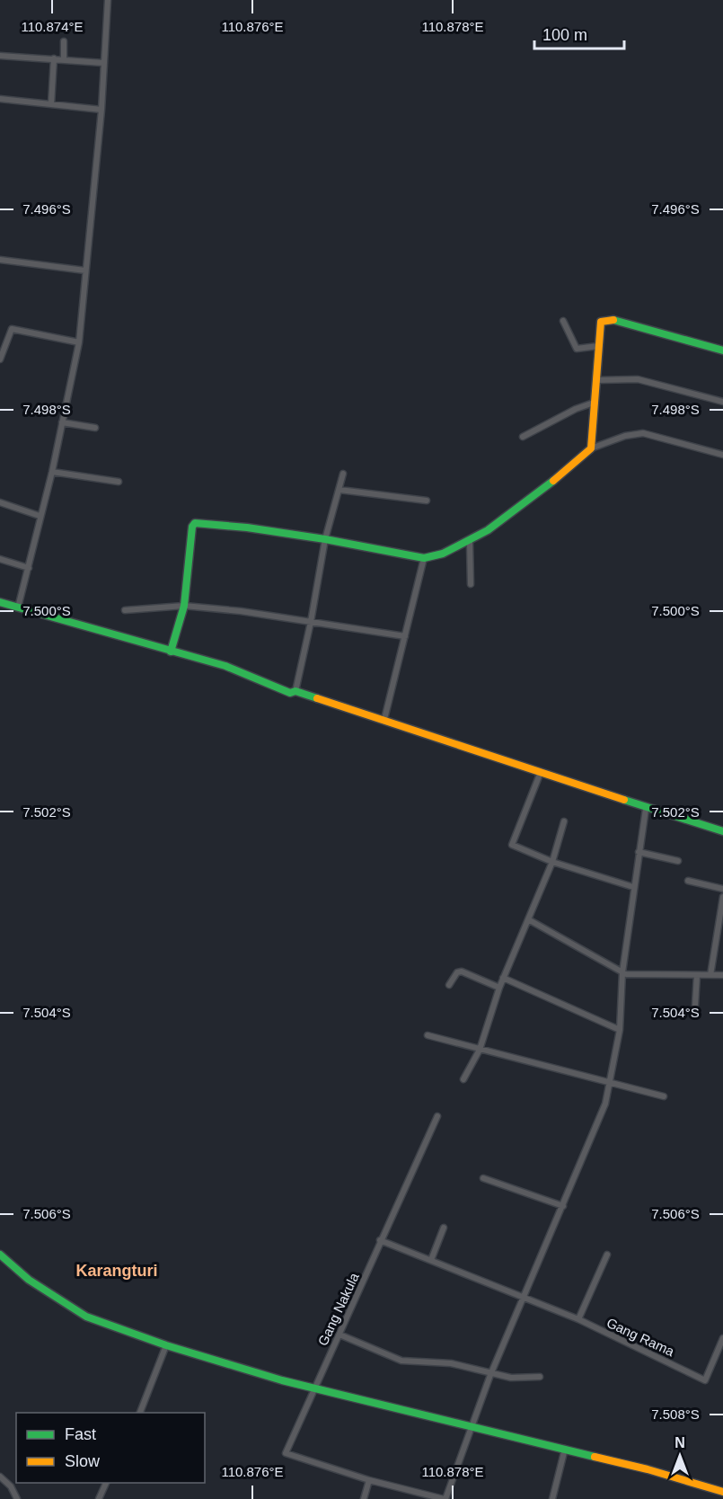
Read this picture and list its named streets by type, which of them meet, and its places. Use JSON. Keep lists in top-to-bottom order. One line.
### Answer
{"streets":{"street":["Gang Nakula","Gang Rama"]},"crossings":[["Gang Nakula","Gang Rama"]],"districts":["Karangturi"],"legend":["Fast","Slow"],"scale_bar":"100 m","north":"top","coordinates":["110.874°E","110.876°E","110.878°E","7.496°S","7.498°S","7.500°S","7.502°S","7.504°S","7.506°S","7.508°S"]}
